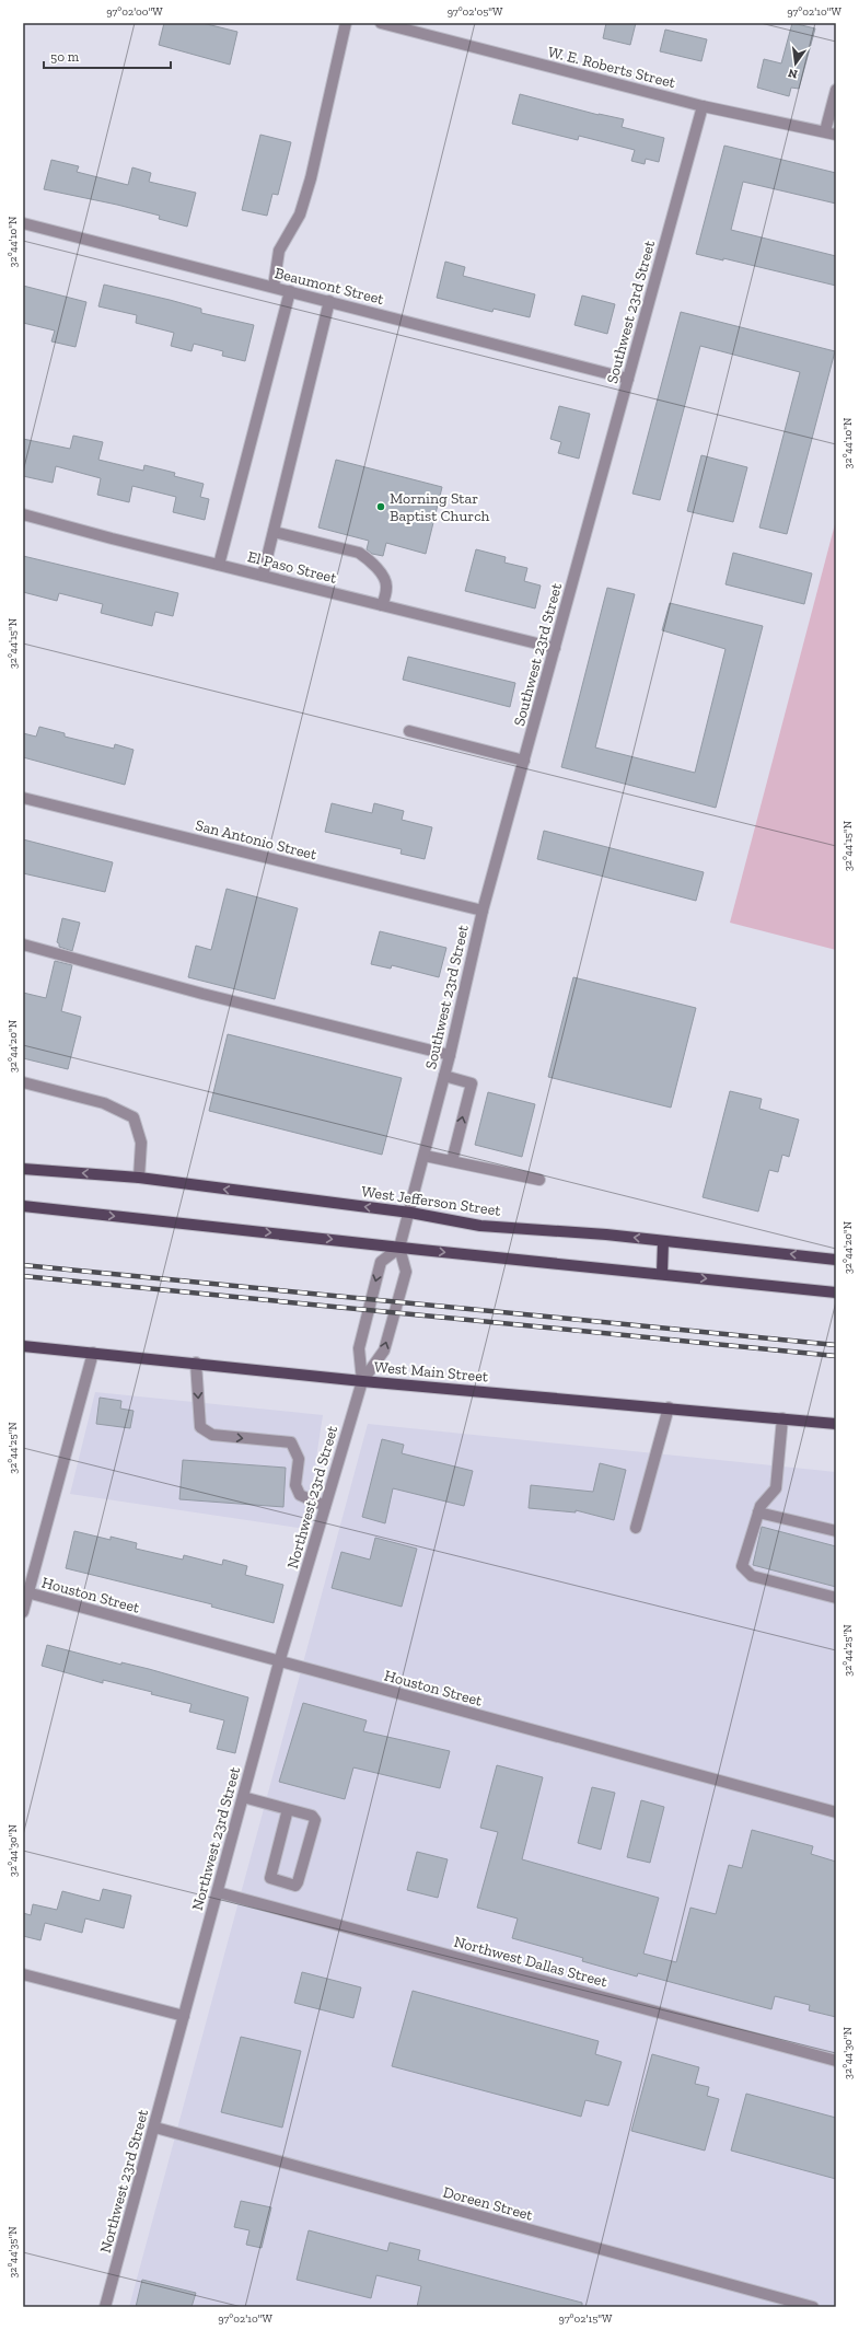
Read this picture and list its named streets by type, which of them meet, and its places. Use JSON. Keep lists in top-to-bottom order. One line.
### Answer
{"streets":{"main road":["West Jefferson Street","West Main Street"],"street":["W. E. Roberts Street","Beaumont Street","Southwest 23rd Street","El Paso Street","San Antonio Street","Northwest 23rd Street","Houston Street","Northwest Dallas Street","Doreen Street"]},"crossings":[["W. E. Roberts Street","Southwest 23rd Street"],["Beaumont Street","Southwest 23rd Street"],["Southwest 23rd Street","El Paso Street"],["Southwest 23rd Street","San Antonio Street"],["Southwest 23rd Street","West Jefferson Street"],["West Main Street","Northwest 23rd Street"],["Northwest 23rd Street","Houston Street"],["Northwest 23rd Street","Northwest Dallas Street"],["Northwest 23rd Street","Doreen Street"]],"places":["Morning Star Baptist Church"],"scale_bar":"50 m","north":"bottom","coordinates":["97°02'00\"W","97°02'05\"W","97°02'10\"W","32°44'10\"N","32°44'15\"N","32°44'20\"N","32°44'25\"N","32°44'30\"N","32°44'35\"N","97°02'15\"W"]}
